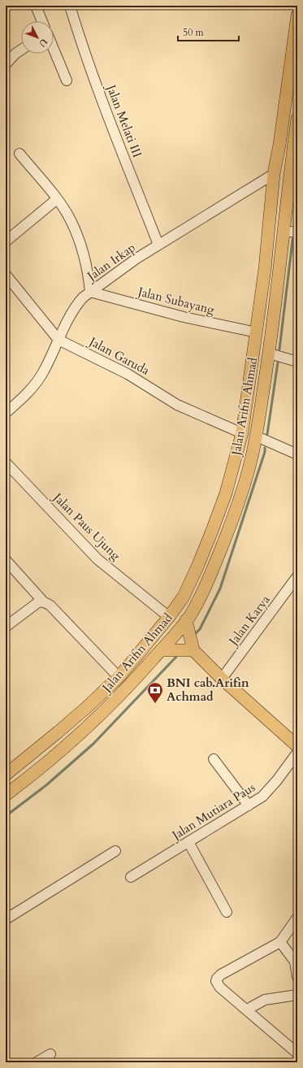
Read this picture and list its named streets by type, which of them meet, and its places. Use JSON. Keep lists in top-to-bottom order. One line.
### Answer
{"streets":{"main road":["Jalan Arifin Ahmad"],"street":["Jalan Melati III","Jalan Irkap","Jalan Subayang","Jalan Garuda","Jalan Paus Ujung","Jalan Karya","Jalan Mutiara Paus"]},"crossings":[["Jalan Melati III","Jalan Irkap"],["Jalan Irkap","Jalan Subayang"],["Jalan Irkap","Jalan Garuda"],["Jalan Irkap","Jalan Arifin Ahmad"],["Jalan Subayang","Jalan Arifin Ahmad"],["Jalan Garuda","Jalan Arifin Ahmad"],["Jalan Arifin Ahmad","Jalan Paus Ujung"]],"places":{"bank":["BNI cab.Arifin Achmad"]},"scale_bar":"50 m","north":"bottom right"}
